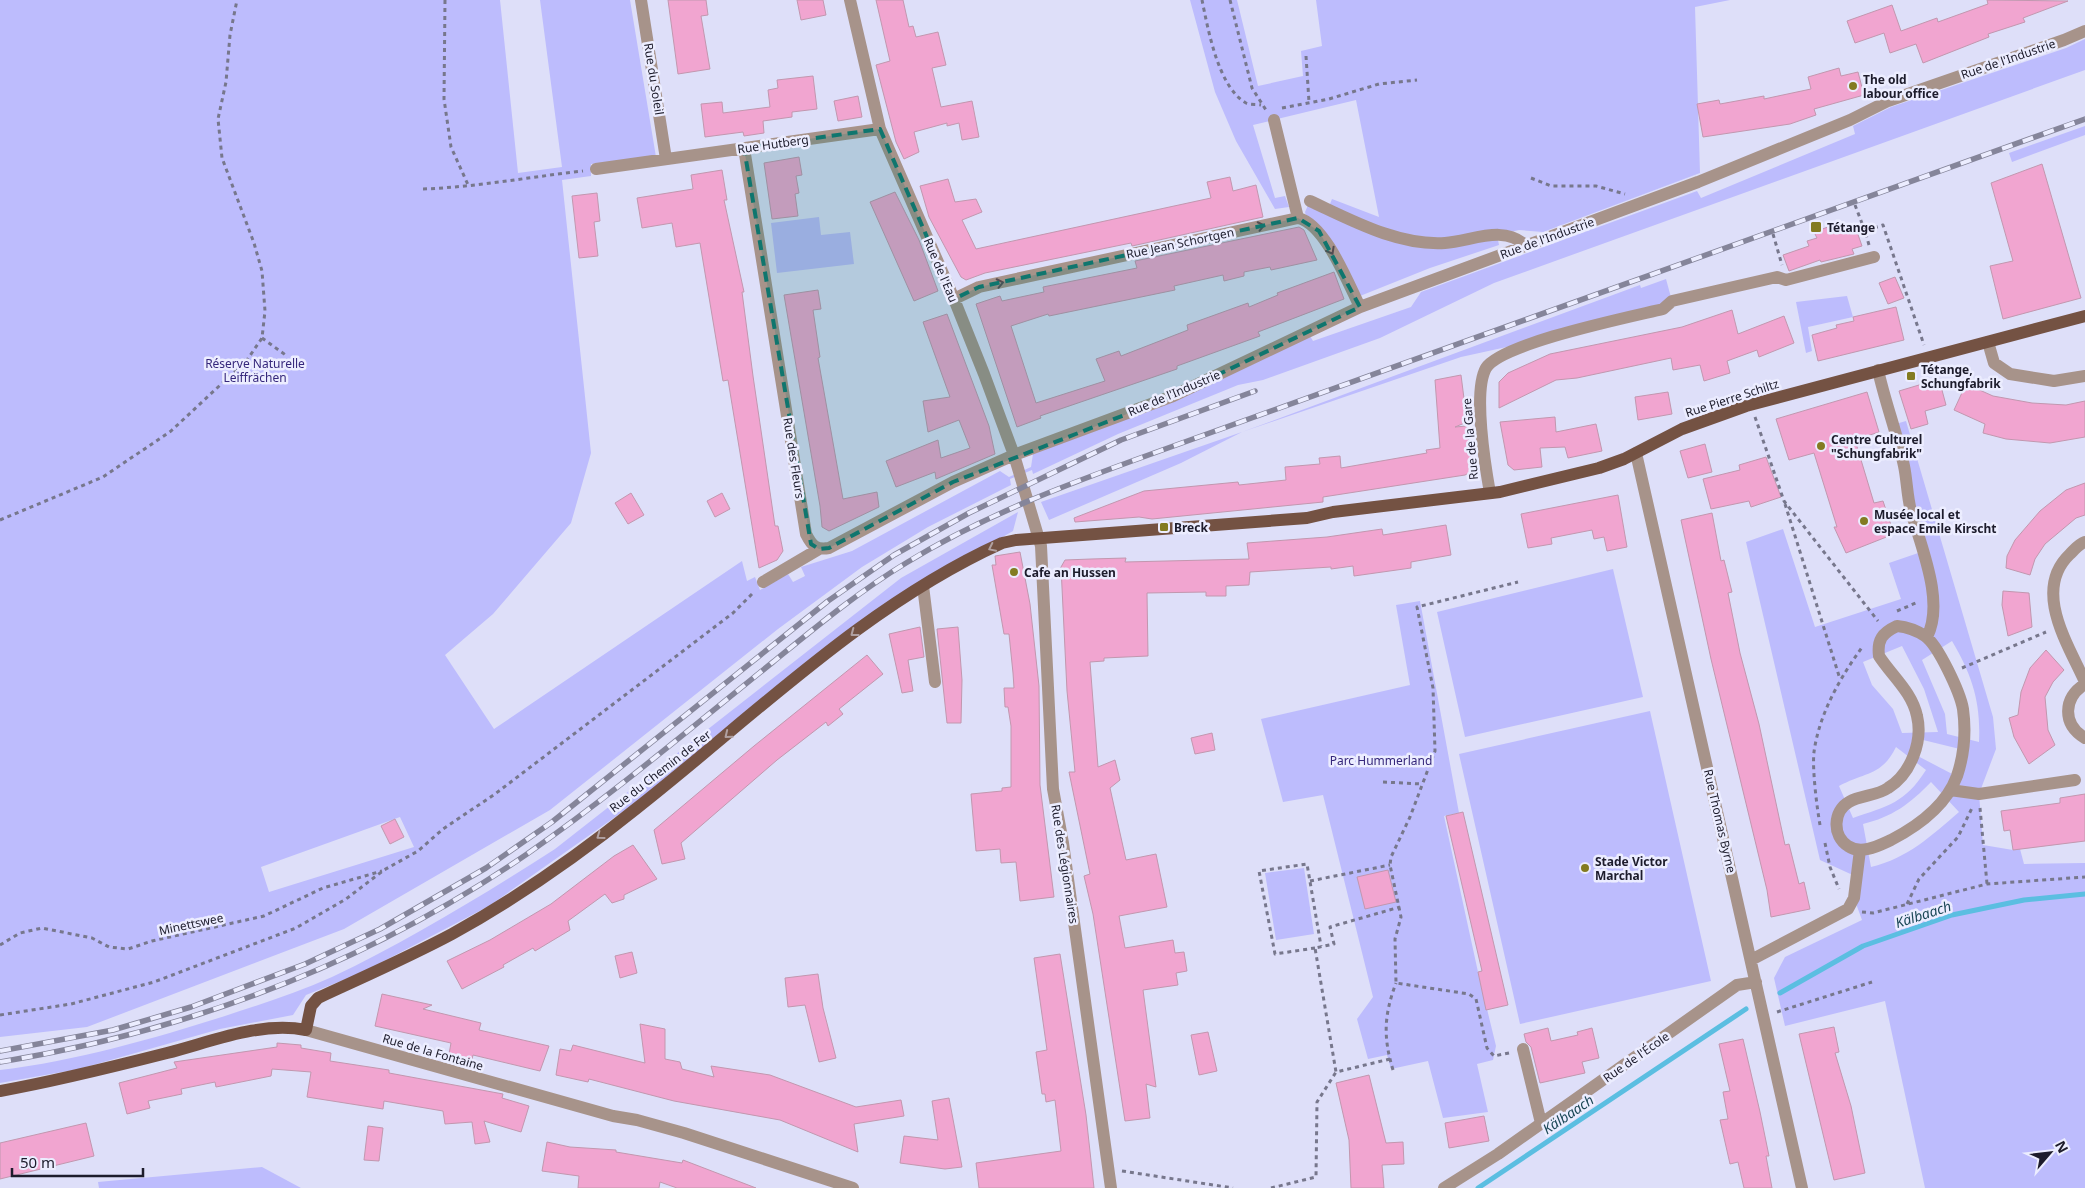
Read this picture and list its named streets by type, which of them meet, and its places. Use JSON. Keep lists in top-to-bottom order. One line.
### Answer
{"streets":{"main road":["Rue Pierre Schiltz","Rue de la Gare","Rue du Chemin de Fer","Rue de la Fontaine"],"street":["Rue de l'Industrie","Rue du Soleil","Rue Hutberg","Rue Jean Schortgen","Rue de l'Eau","Rue des Fleurs","Rue Thomas Byrne","Rue des Légionnaires","Rue de l'École"],"path":["Minettswee"]},"crossings":[["Rue de l'Industrie","Rue de l'Eau"],["Rue du Soleil","Rue Hutberg"],["Rue Hutberg","Rue de l'Eau"],["Rue Hutberg","Rue des Fleurs"],["Rue Jean Schortgen","Rue de l'Eau"],["Rue de l'Eau","Rue de la Gare"],["Rue de l'Eau","Rue du Chemin de Fer"],["Rue de l'Eau","Rue des Légionnaires"],["Rue Pierre Schiltz","Rue de la Gare"],["Rue Pierre Schiltz","Rue Thomas Byrne"],["Rue de la Gare","Rue du Chemin de Fer"],["Rue de la Gare","Rue des Légionnaires"],["Rue du Chemin de Fer","Rue des Légionnaires"],["Rue du Chemin de Fer","Rue de la Fontaine"],["Rue Thomas Byrne","Rue de l'École"]],"one_way":["Rue Jean Schortgen","Rue du Chemin de Fer"],"water":["Kälbaach"],"parks":["Réserve Naturelle Leiffrächen","Parc Hummerland"],"places":{"other":["The old labour office","Centre Culturel \"Schungfabrik\"","Musée local et espace Emile Kirscht","Cafe an Hussen","Stade Victor Marchal"],"transit":["Tétange","Tétange, Schungfabrik","Breck"]},"scale_bar":"50 m","north":"top right"}
